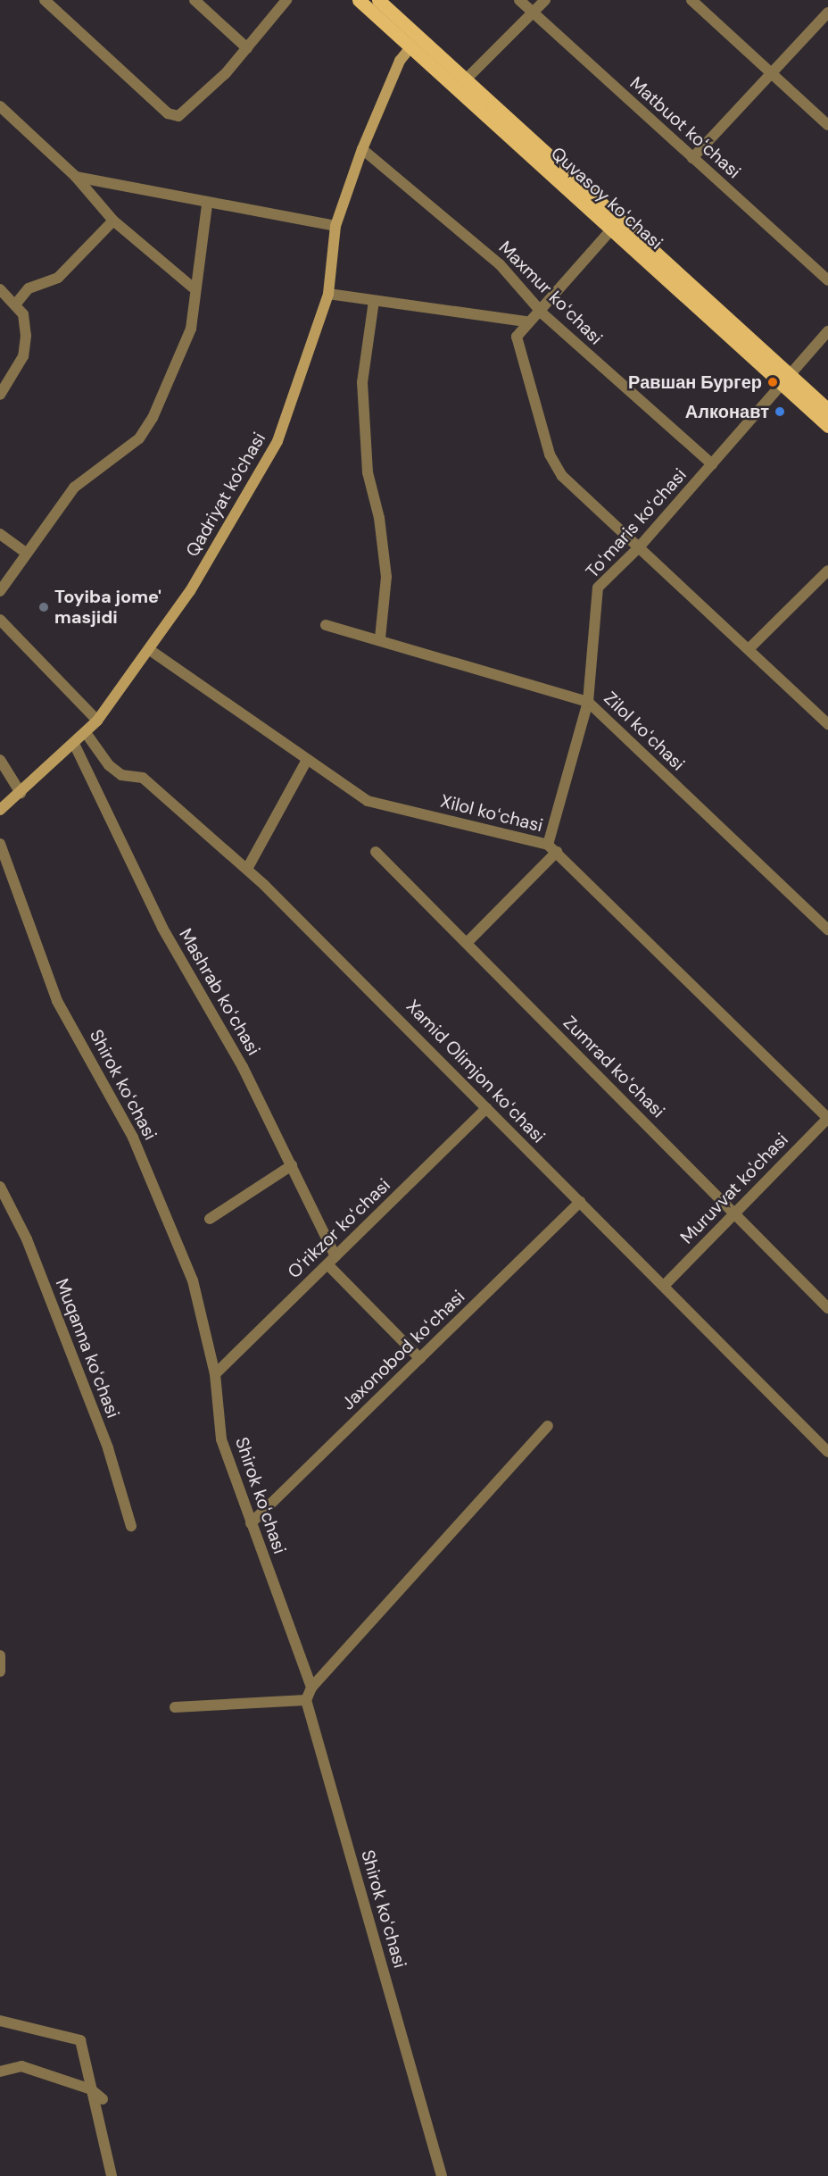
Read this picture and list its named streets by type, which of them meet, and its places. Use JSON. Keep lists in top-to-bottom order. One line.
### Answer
{"streets":{"main road":["Quvasoy koʻchasi"],"street":["Matbuot koʻchasi","Maxmur koʻchasi","Qadriyat ko'chasi","Toʻmaris koʻchasi","Zilol koʻchasi","Xilol koʻchasi","Mashrab koʻchasi","Zumrad koʻchasi","Xamid Olimjon koʻchasi","Shirok koʻchasi","Muruvvat ko'chasi","Oʻrikzor koʻchasi","Muqanna koʻchasi","Jaxonobod koʻchasi"]},"crossings":[["Quvasoy koʻchasi","Qadriyat ko'chasi"],["Quvasoy koʻchasi","Toʻmaris koʻchasi"],["Maxmur koʻchasi","Qadriyat ko'chasi"],["Maxmur koʻchasi","Toʻmaris koʻchasi"],["Qadriyat ko'chasi","Xilol koʻchasi"],["Qadriyat ko'chasi","Mashrab koʻchasi"],["Qadriyat ko'chasi","Xamid Olimjon koʻchasi"],["Toʻmaris koʻchasi","Zilol koʻchasi"],["Toʻmaris koʻchasi","Xilol koʻchasi"],["Xilol koʻchasi","Muruvvat ko'chasi"],["Mashrab koʻchasi","Oʻrikzor koʻchasi"],["Mashrab koʻchasi","Jaxonobod koʻchasi"],["Zumrad koʻchasi","Muruvvat ko'chasi"],["Xamid Olimjon koʻchasi","Muruvvat ko'chasi"],["Xamid Olimjon koʻchasi","Oʻrikzor koʻchasi"],["Xamid Olimjon koʻchasi","Jaxonobod koʻchasi"],["Shirok koʻchasi","Oʻrikzor koʻchasi"],["Shirok koʻchasi","Jaxonobod koʻchasi"]],"places":["Равшан Бургер","Алконавт","Toyiba jome' masjidi"]}
